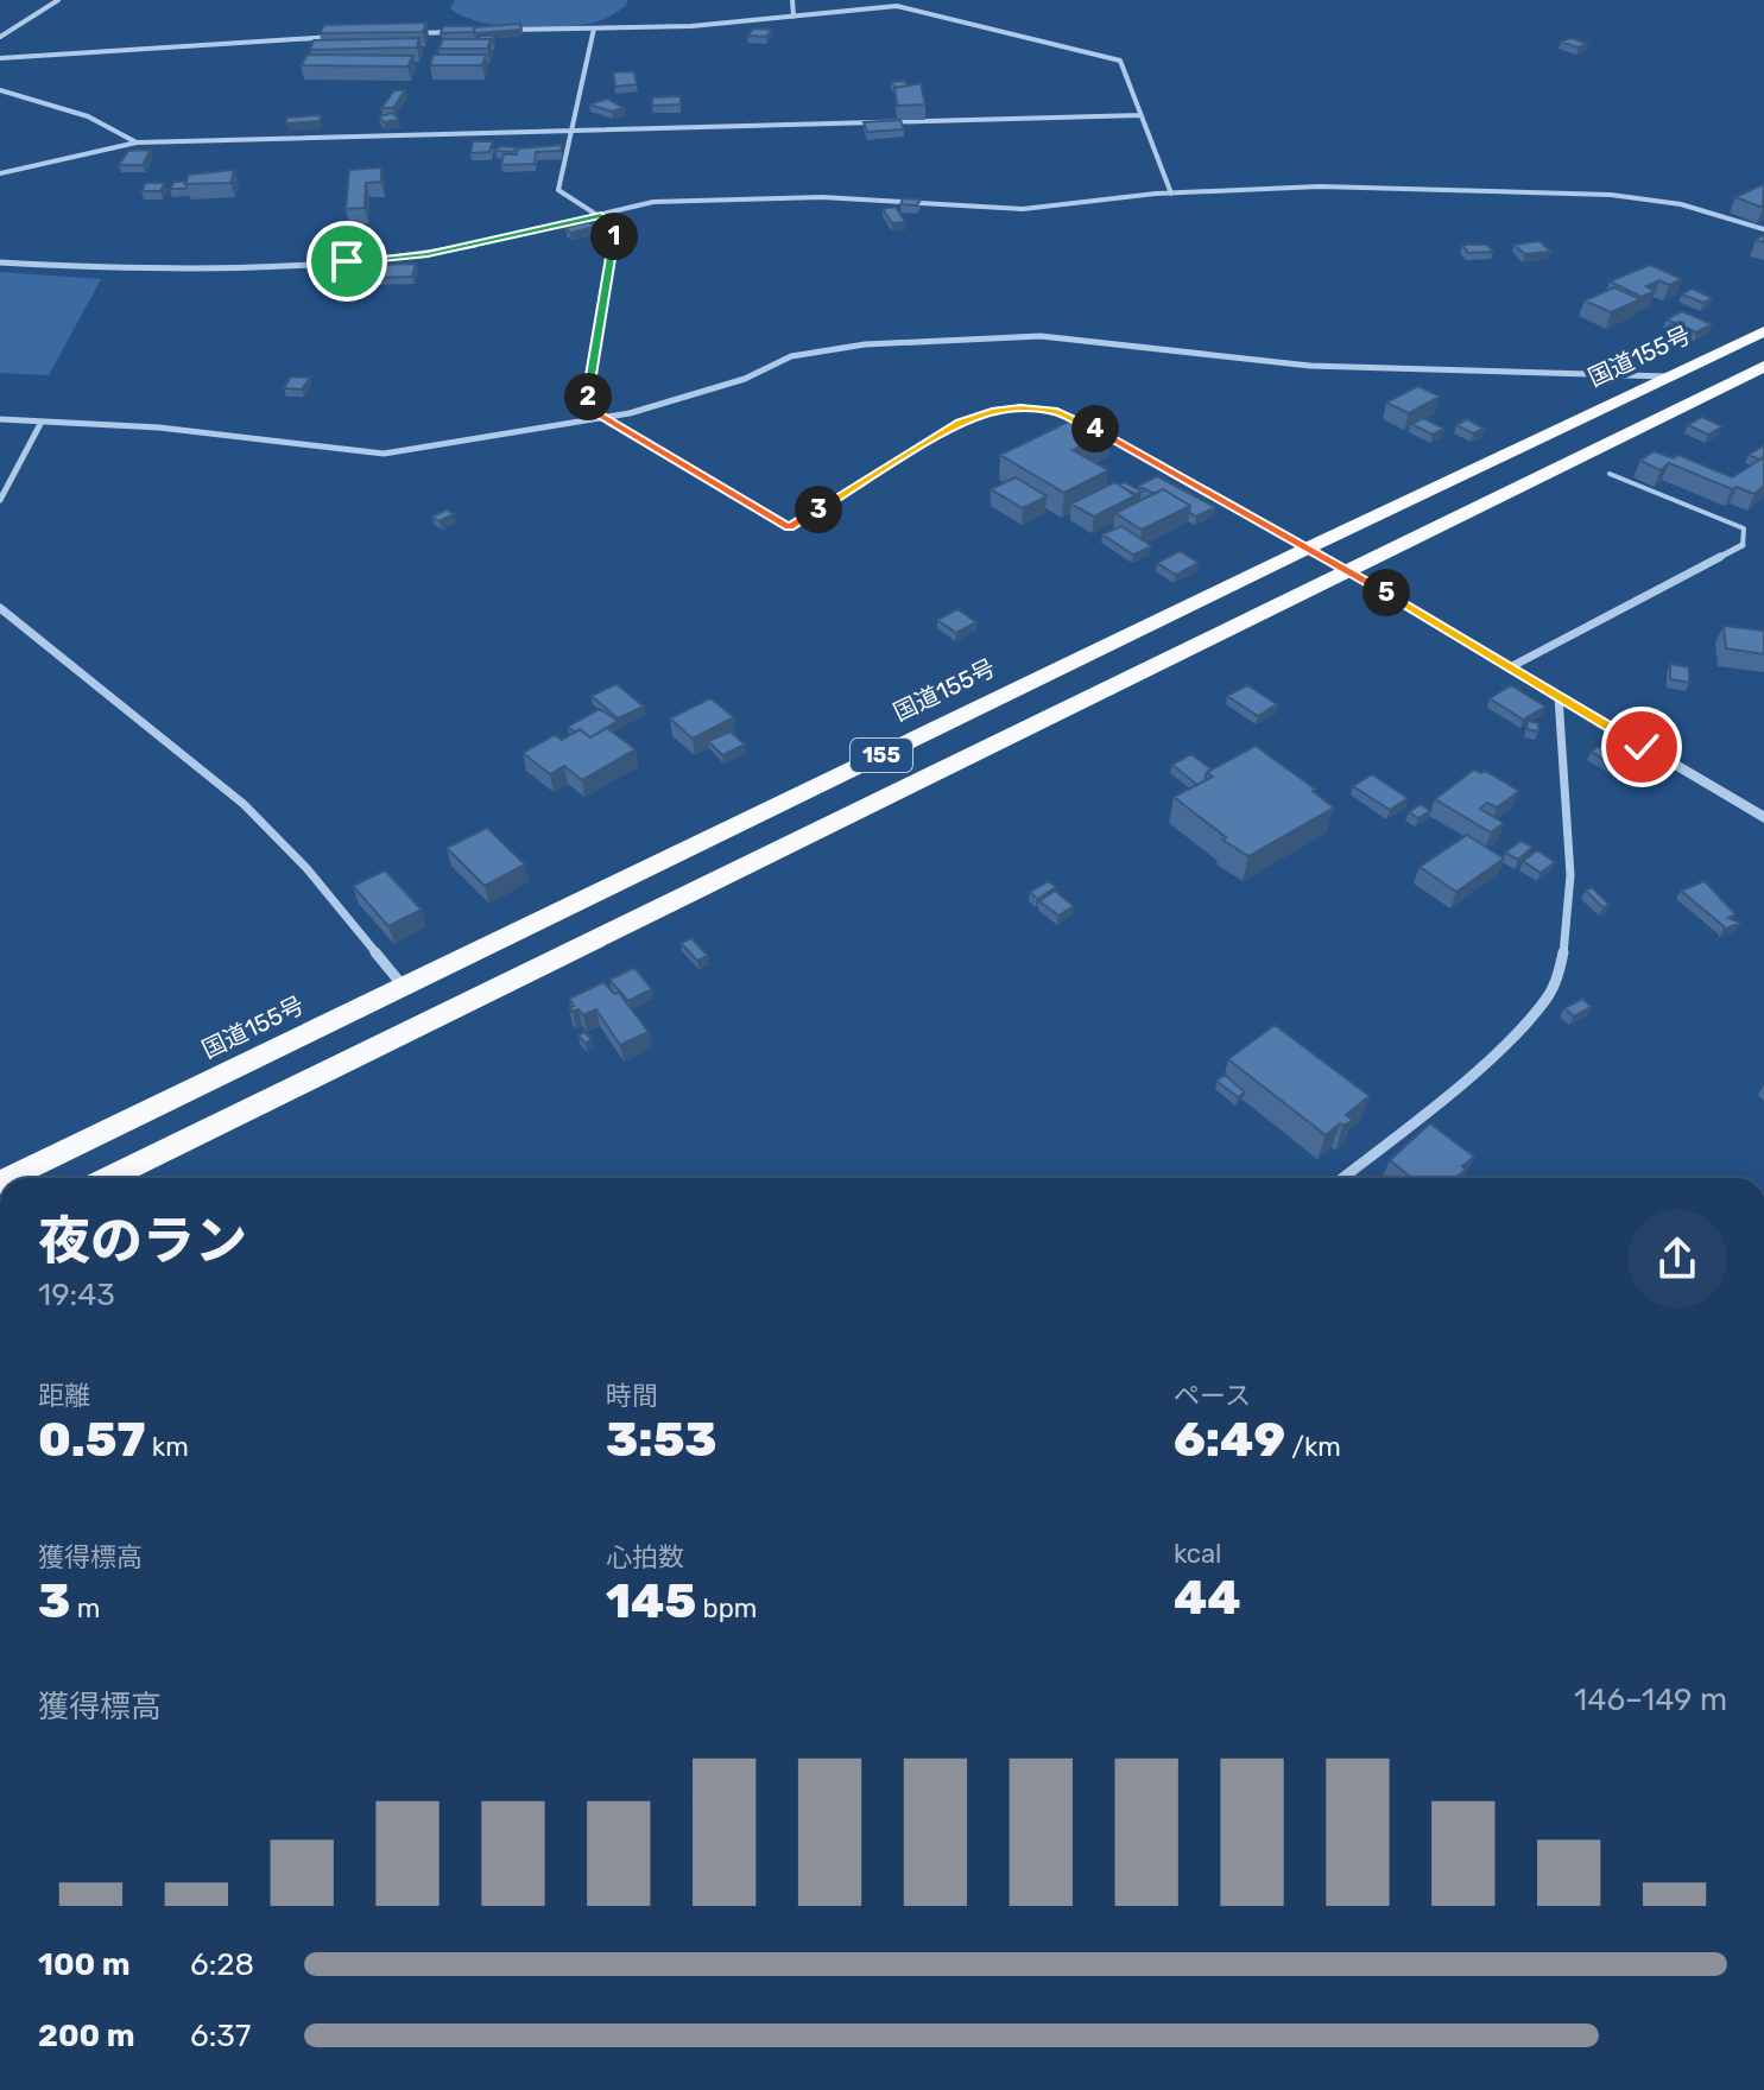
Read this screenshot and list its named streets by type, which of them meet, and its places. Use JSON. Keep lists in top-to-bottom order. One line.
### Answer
{"streets":{"highway":["国道155号","155"]},"page":{"pins":["1","2","4","3","5"],"heading":["夜のラン","19:43"],"stats":[["距離","0.57 km"],["時間","3:53"],["ペース","6:49 /km"],["獲得標高","3 m"],["心拍数","145 bpm"],["kcal","44"]],"chart":["獲得標高","146–149 m"],"list":[{"name":"100 m","note":"6:28"},{"name":"200 m","note":"6:37"}]}}
